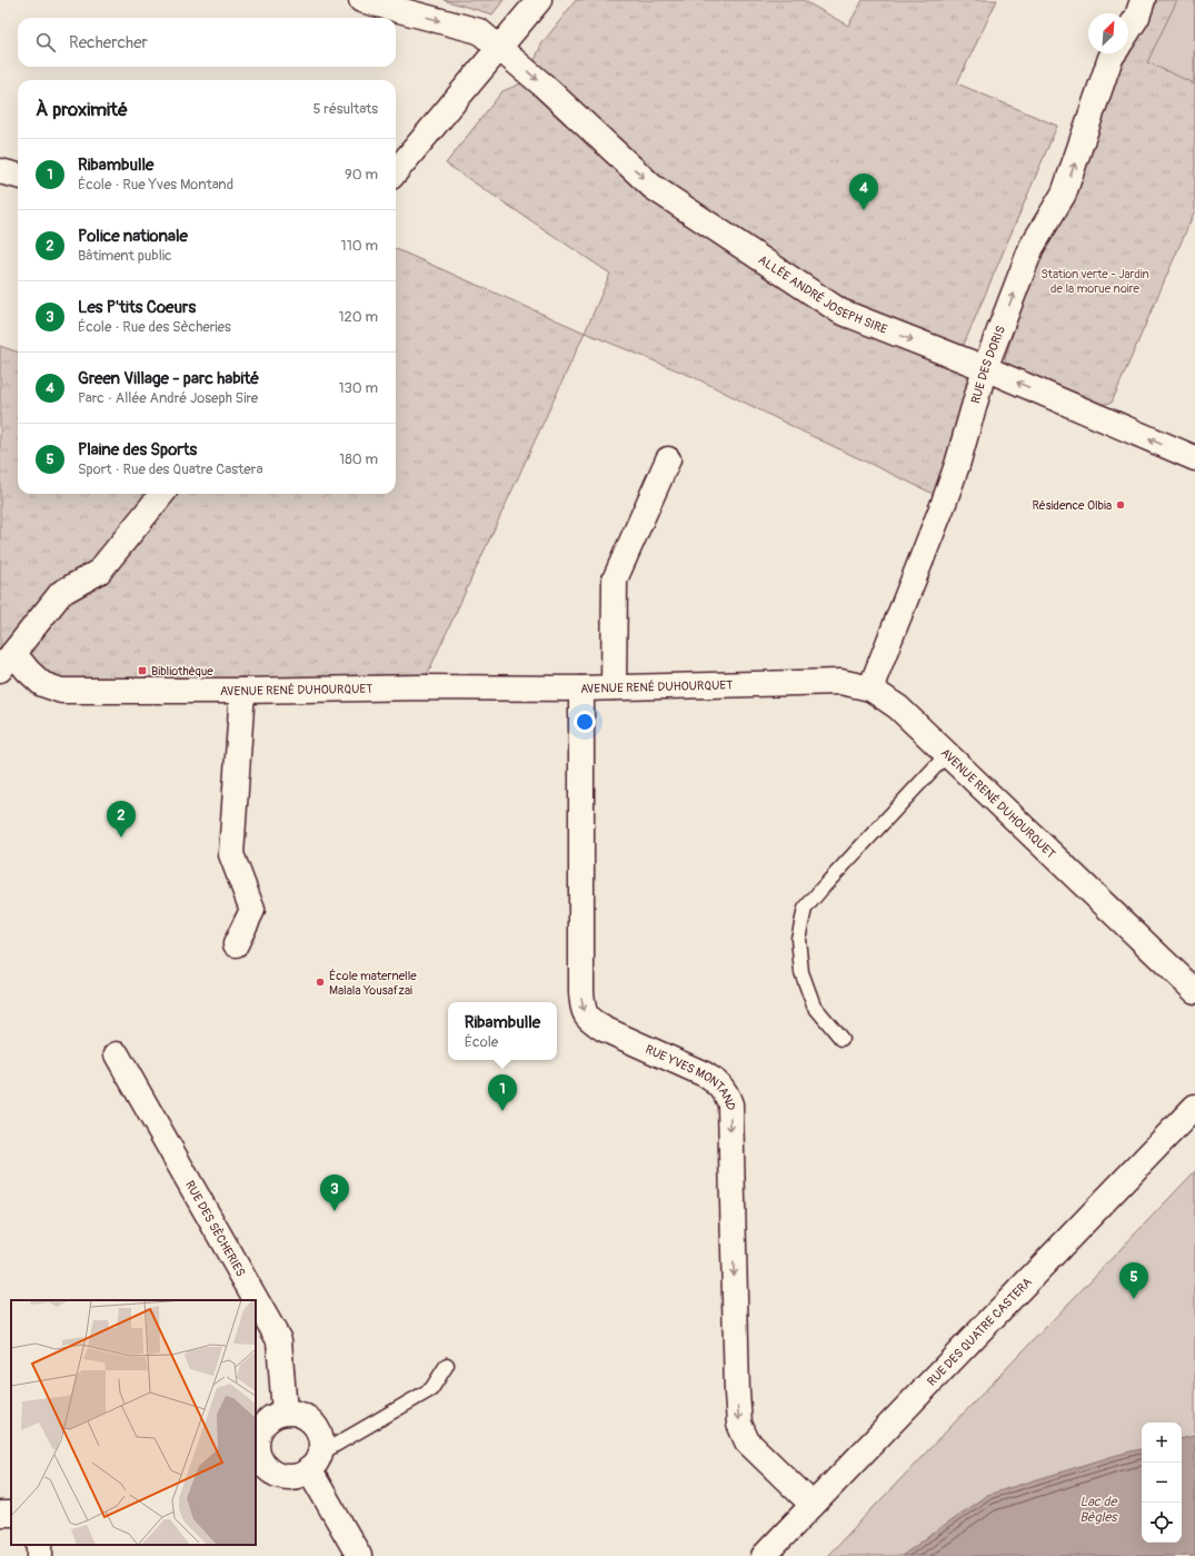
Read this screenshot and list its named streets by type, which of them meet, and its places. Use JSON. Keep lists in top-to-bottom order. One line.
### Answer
{"streets":{"street":["ALLÉE ANDRÉ JOSEPH SIRE","RUE DES DORIS","AVENUE RENÉ DUHOURQUET","RUE YVES MONTAND","RUE DES SÈCHERIES","RUE DES QUATRE CASTERA"]},"crossings":[["ALLÉE ANDRÉ JOSEPH SIRE","RUE DES DORIS"],["RUE DES DORIS","AVENUE RENÉ DUHOURQUET"],["AVENUE RENÉ DUHOURQUET","RUE YVES MONTAND"],["RUE YVES MONTAND","RUE DES QUATRE CASTERA"]],"one_way":["RUE DES DORIS","RUE YVES MONTAND"],"water":["Lac de Bègles"],"parks":["Station verte - Jardin de la morue noire"],"places":{"other":["Résidence Olbia","École maternelle Malala Yousafzai"],"transit":["Bibliothèque"]},"north":"top right","page":{"search":"Rechercher","heading":["À proximité","5 résultats"],"list":[{"mark":"1","name":"Ribambulle","note":"École · Rue Yves Montand","value":"90 m"},{"mark":"2","name":"Police nationale","note":"Bâtiment public","value":"110 m"},{"mark":"3","name":"Les P'tits Coeurs","note":"École · Rue des Sècheries","value":"120 m"},{"mark":"4","name":"Green Village - parc habité","note":"Parc · Allée André Joseph Sire","value":"130 m"},{"mark":"5","name":"Plaine des Sports","note":"Sport · Rue des Quatre Castera","value":"180 m"}],"pins":["4","2","1","3","5"],"popup":["Ribambulle","École"],"map_buttons":["+","−"]}}
